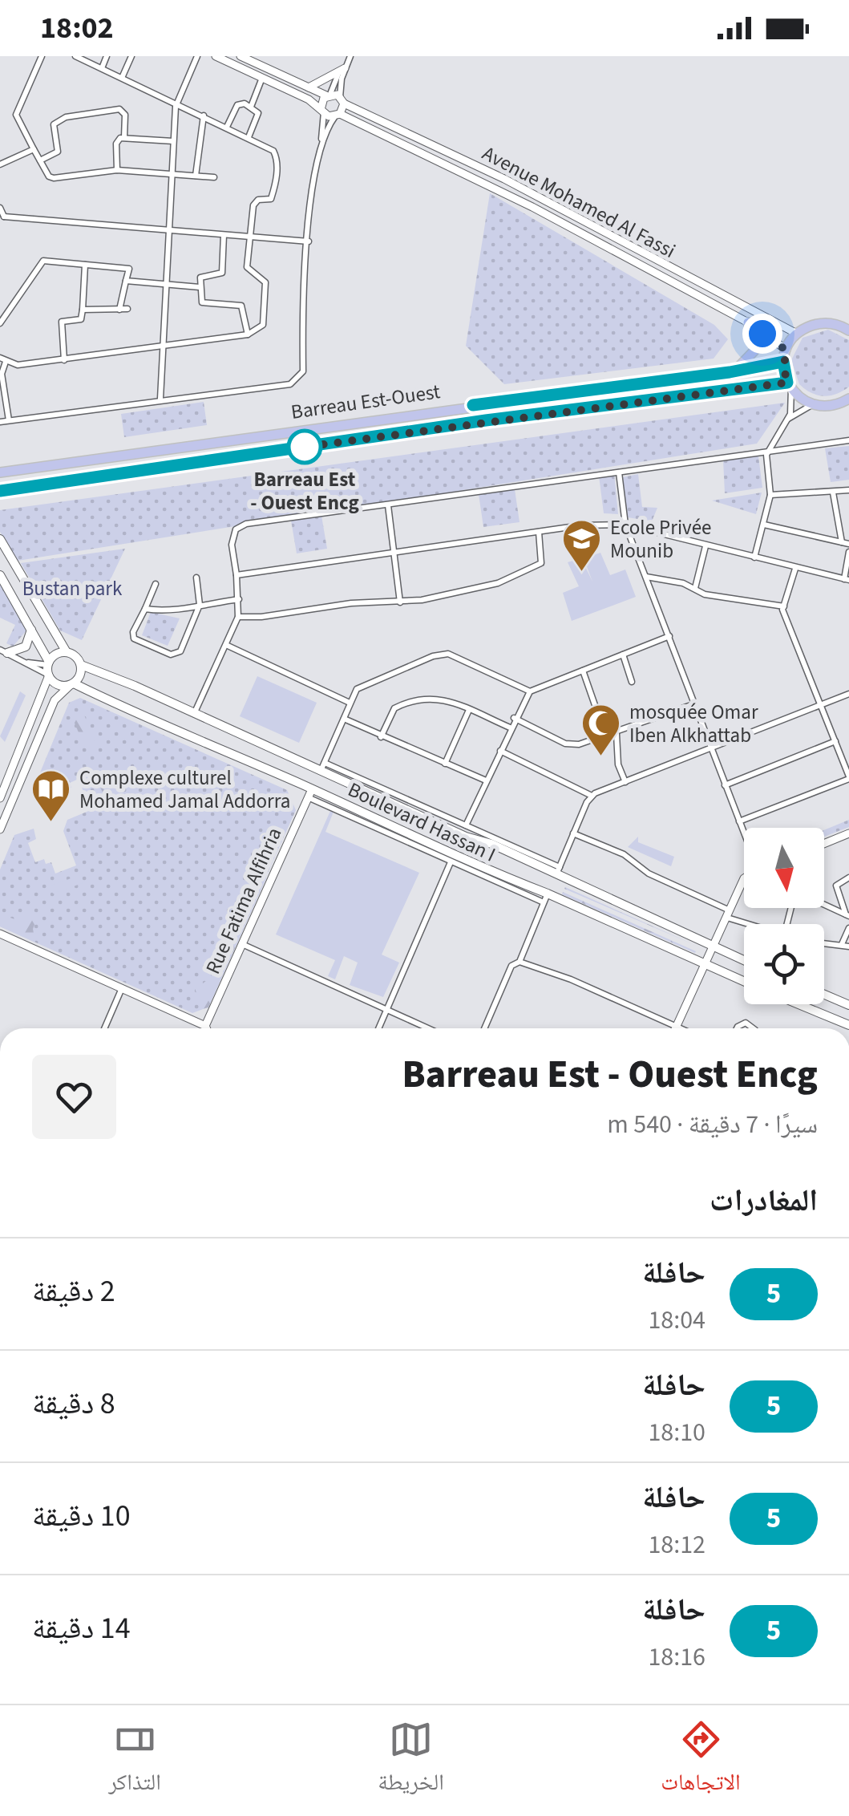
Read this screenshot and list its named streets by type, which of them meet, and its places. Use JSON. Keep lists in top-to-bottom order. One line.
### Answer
{"streets":{"main road":["Barreau Est-Ouest","Boulevard Hassan I"],"street":["Avenue Mohamed Al Fassi","Rue Fatima Alfihria"]},"crossings":[["Boulevard Hassan I","Rue Fatima Alfihria"]],"parks":["Bustan park"],"places":{"other":["Barreau Est - Ouest Encg"],"school or university":["Ecole Privée Mounib"],"mosque":["mosquée Omar Iben Alkhattab"],"library":["Complexe culturel Mohamed Jamal Addorra"]},"lines":["bus line 5"],"north":"bottom","page":{"status":"18:02","heading":[["Barreau Est - Ouest Encg","سيرًا · 7 دقيقة · 540 m"],"المغادرات"],"list":[{"mark":"5","name":"حافلة","note":"18:04","value":"2 دقيقة"},{"mark":"5","name":"حافلة","note":"18:10","value":"8 دقيقة"},{"mark":"5","name":"حافلة","note":"18:12","value":"10 دقيقة"},{"mark":"5","name":"حافلة","note":"18:16","value":"14 دقيقة"}],"tabs":["الاتجاهات","الخريطة","التذاكر"]}}
